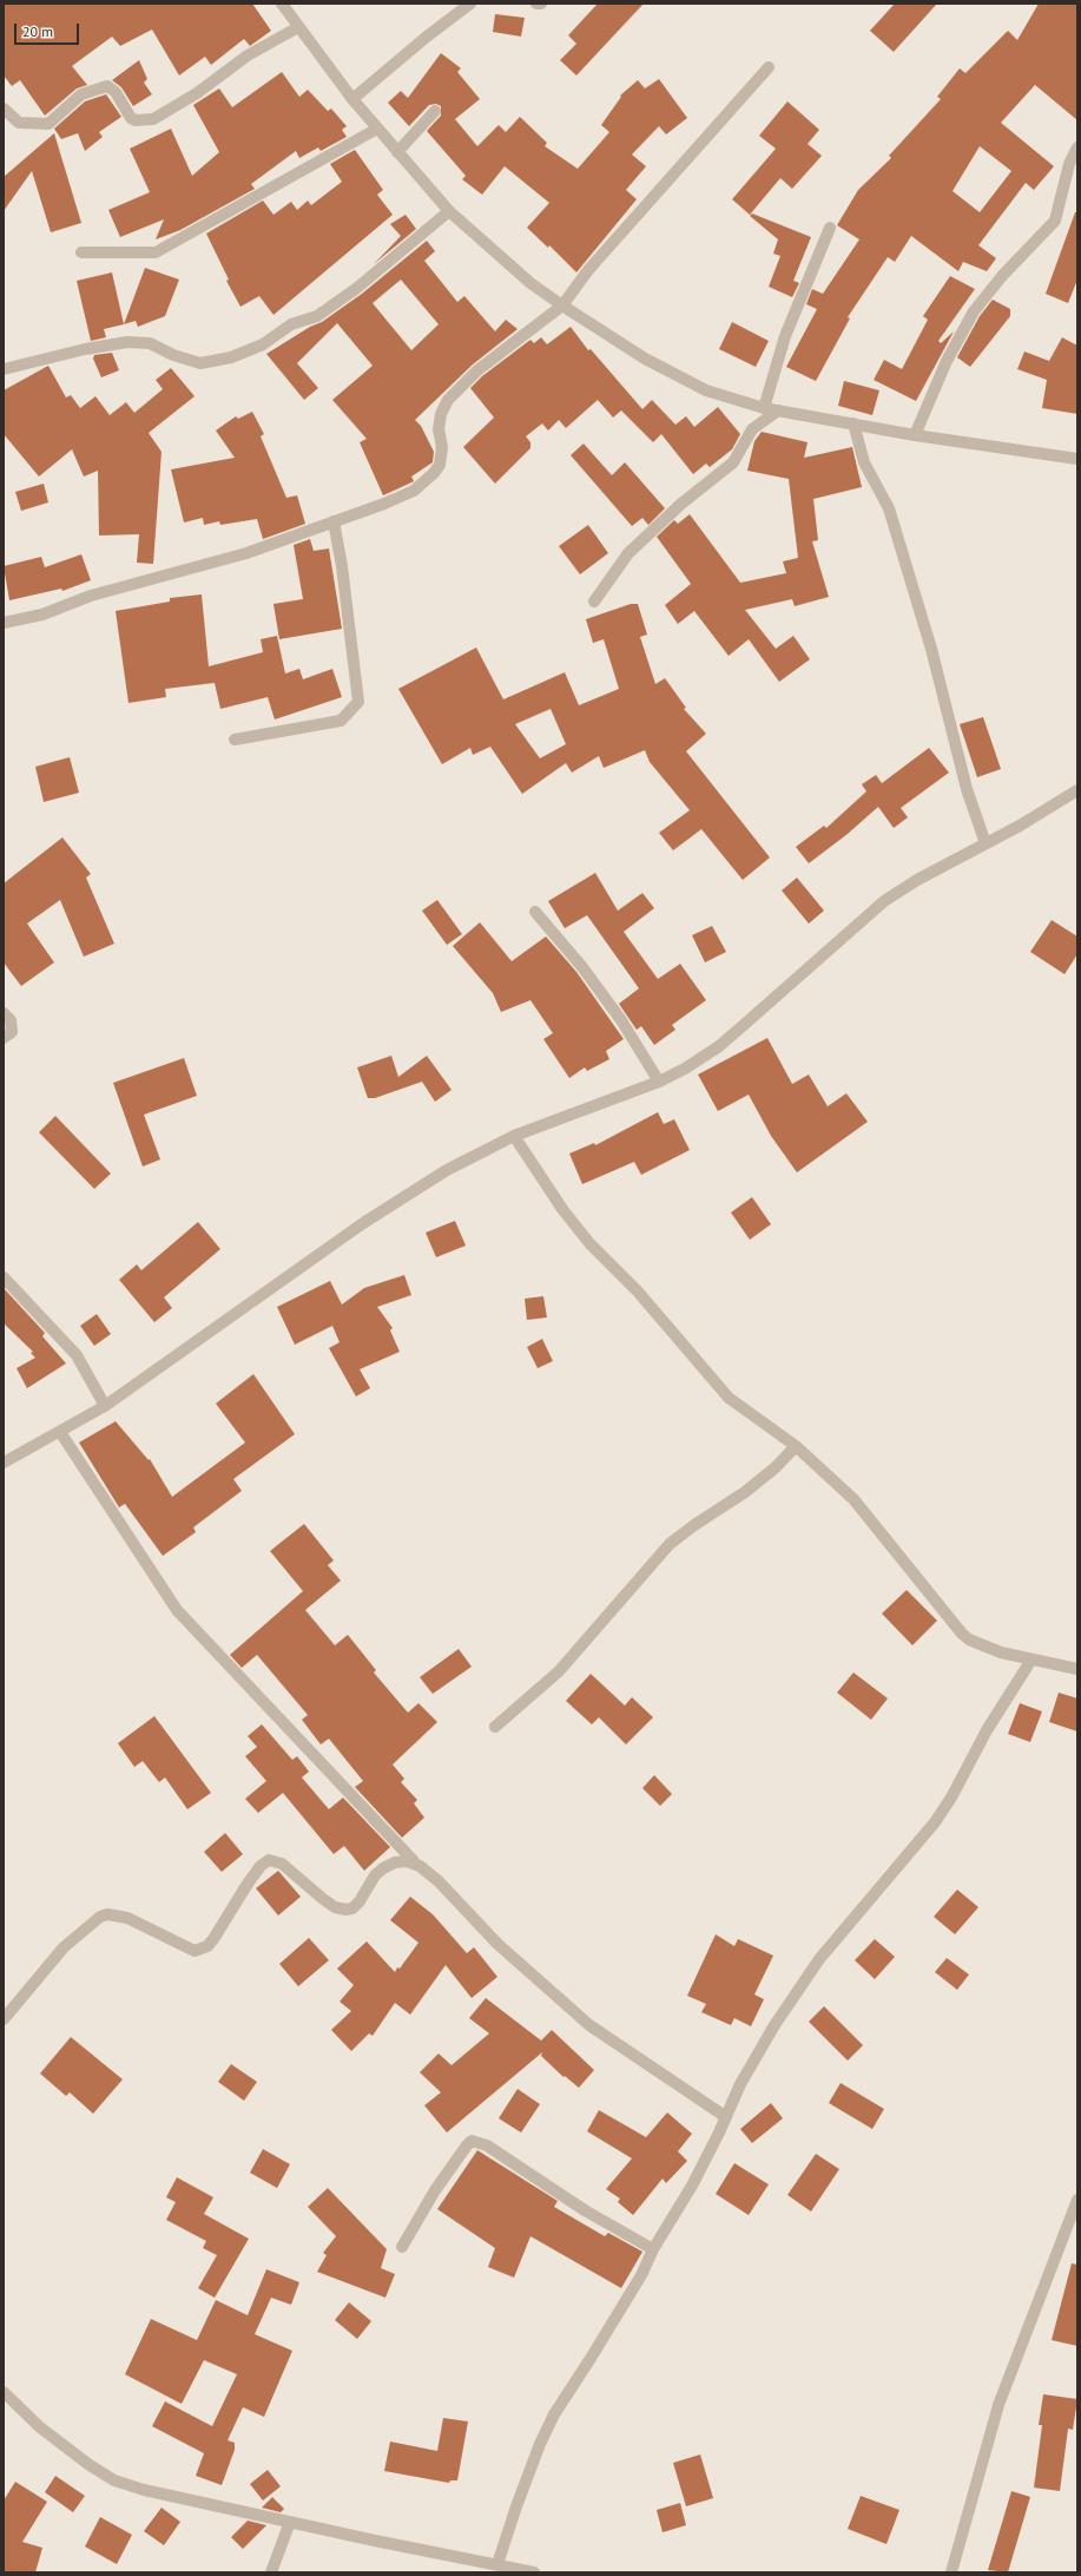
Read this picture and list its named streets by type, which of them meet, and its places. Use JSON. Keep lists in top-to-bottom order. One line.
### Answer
{"scale_bar":"20 m"}
